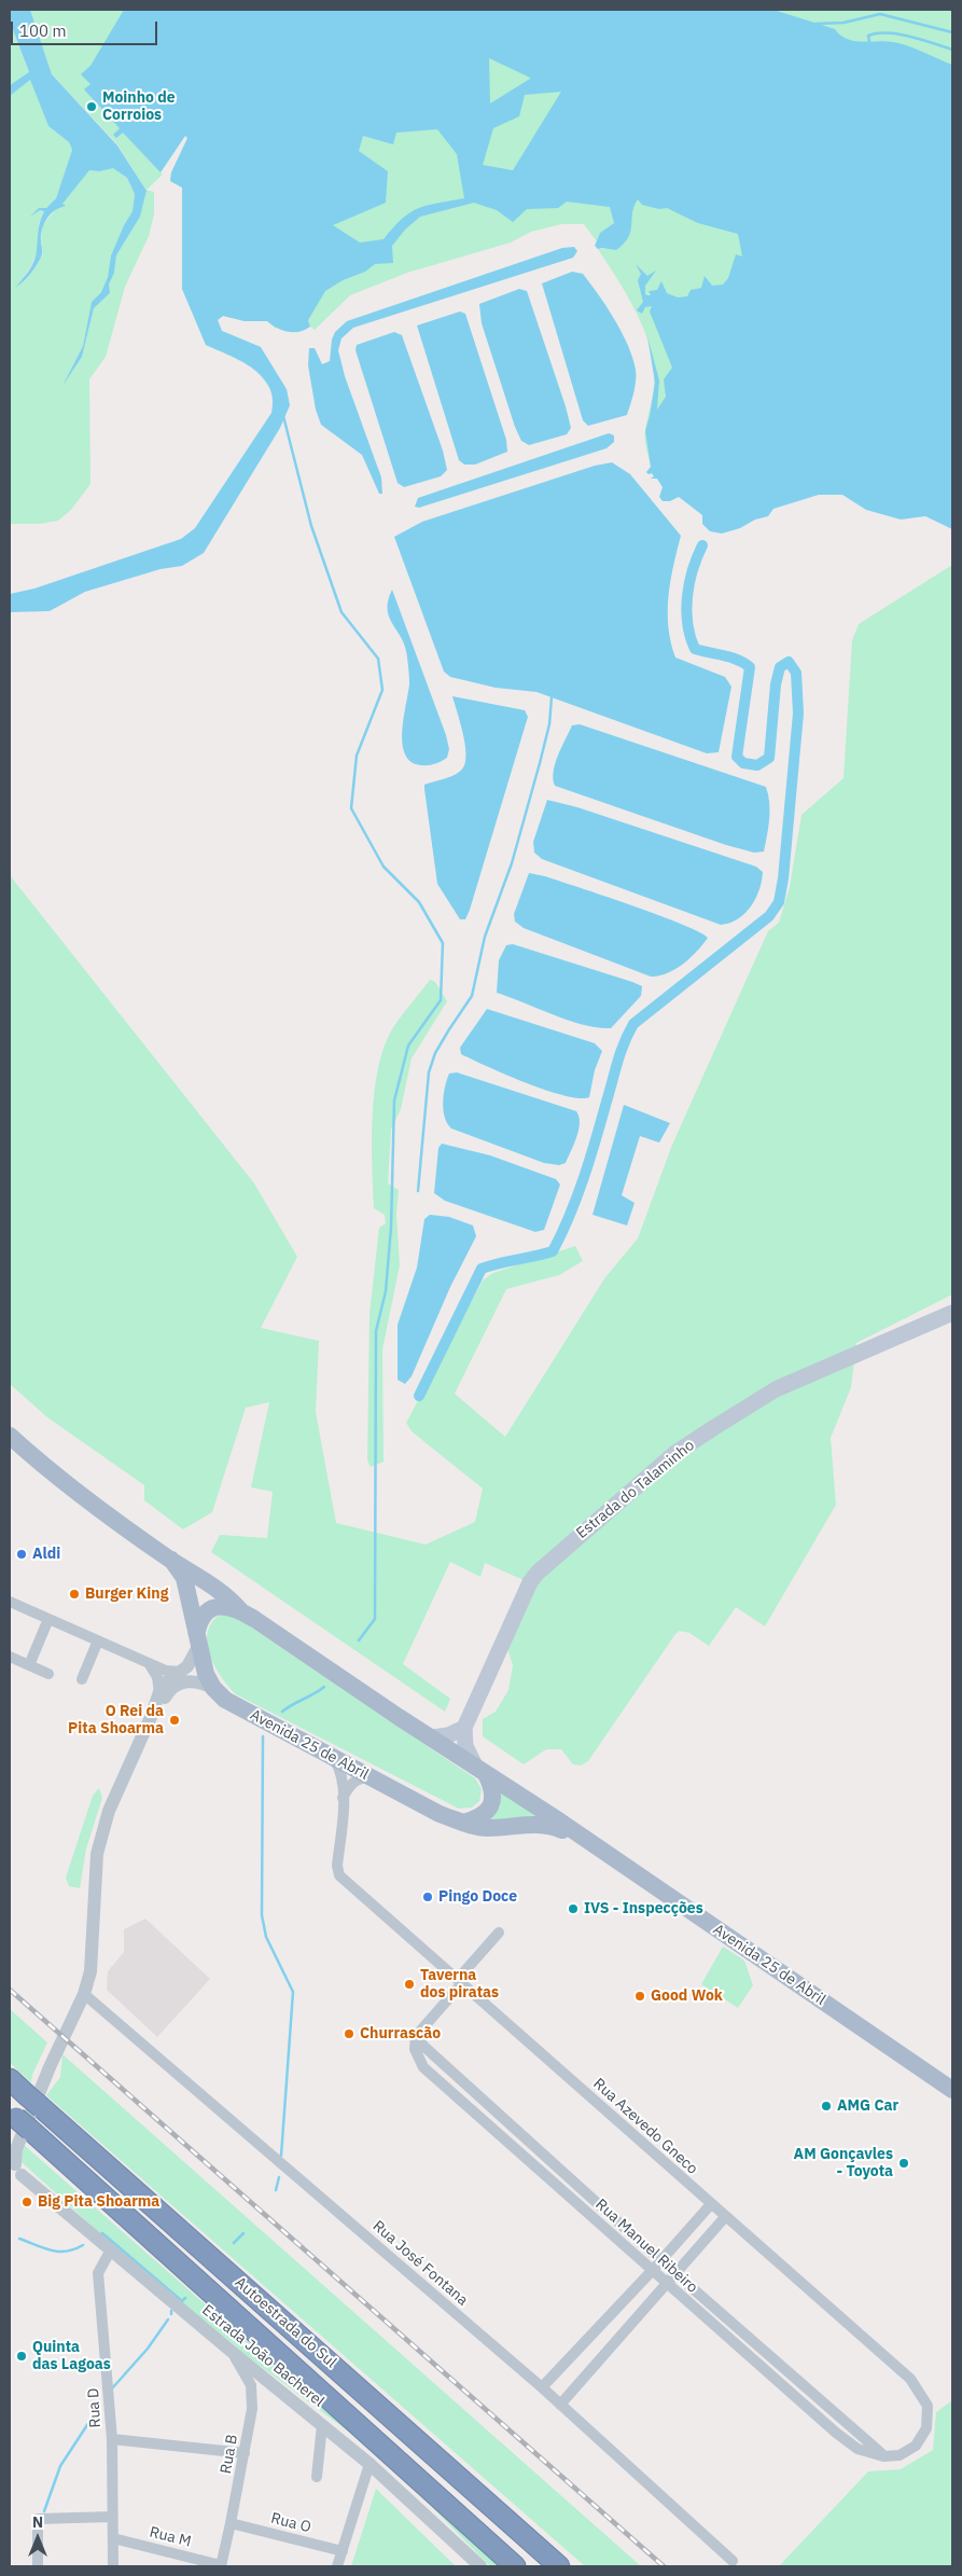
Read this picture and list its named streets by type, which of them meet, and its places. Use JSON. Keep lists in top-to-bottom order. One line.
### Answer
{"streets":{"highway":["Autoestrada do Sul"],"main road":["Estrada do Talaminho","Avenida 25 de Abril"],"street":["Rua Azevedo Gneco","Rua Manuel Ribeiro","Rua José Fontana","Estrada João Bacherel","Rua D","Rua B","Rua O","Rua M"]},"crossings":[["Avenida 25 de Abril","Rua Azevedo Gneco"],["Rua Azevedo Gneco","Rua Manuel Ribeiro"],["Estrada João Bacherel","Rua D"],["Estrada João Bacherel","Rua B"],["Rua D","Rua M"],["Rua B","Rua O"],["Rua B","Rua M"]],"places":["Moinho de Corroios","Aldi","Burger King","O Rei da Pita Shoarma","Pingo Doce","IVS - Inspecções","Taverna dos piratas","Good Wok","Churrascão","AMG Car","AM Gonçavles - Toyota","Big Pita Shoarma","Quinta das Lagoas"],"scale_bar":"100 m","north":"top"}
